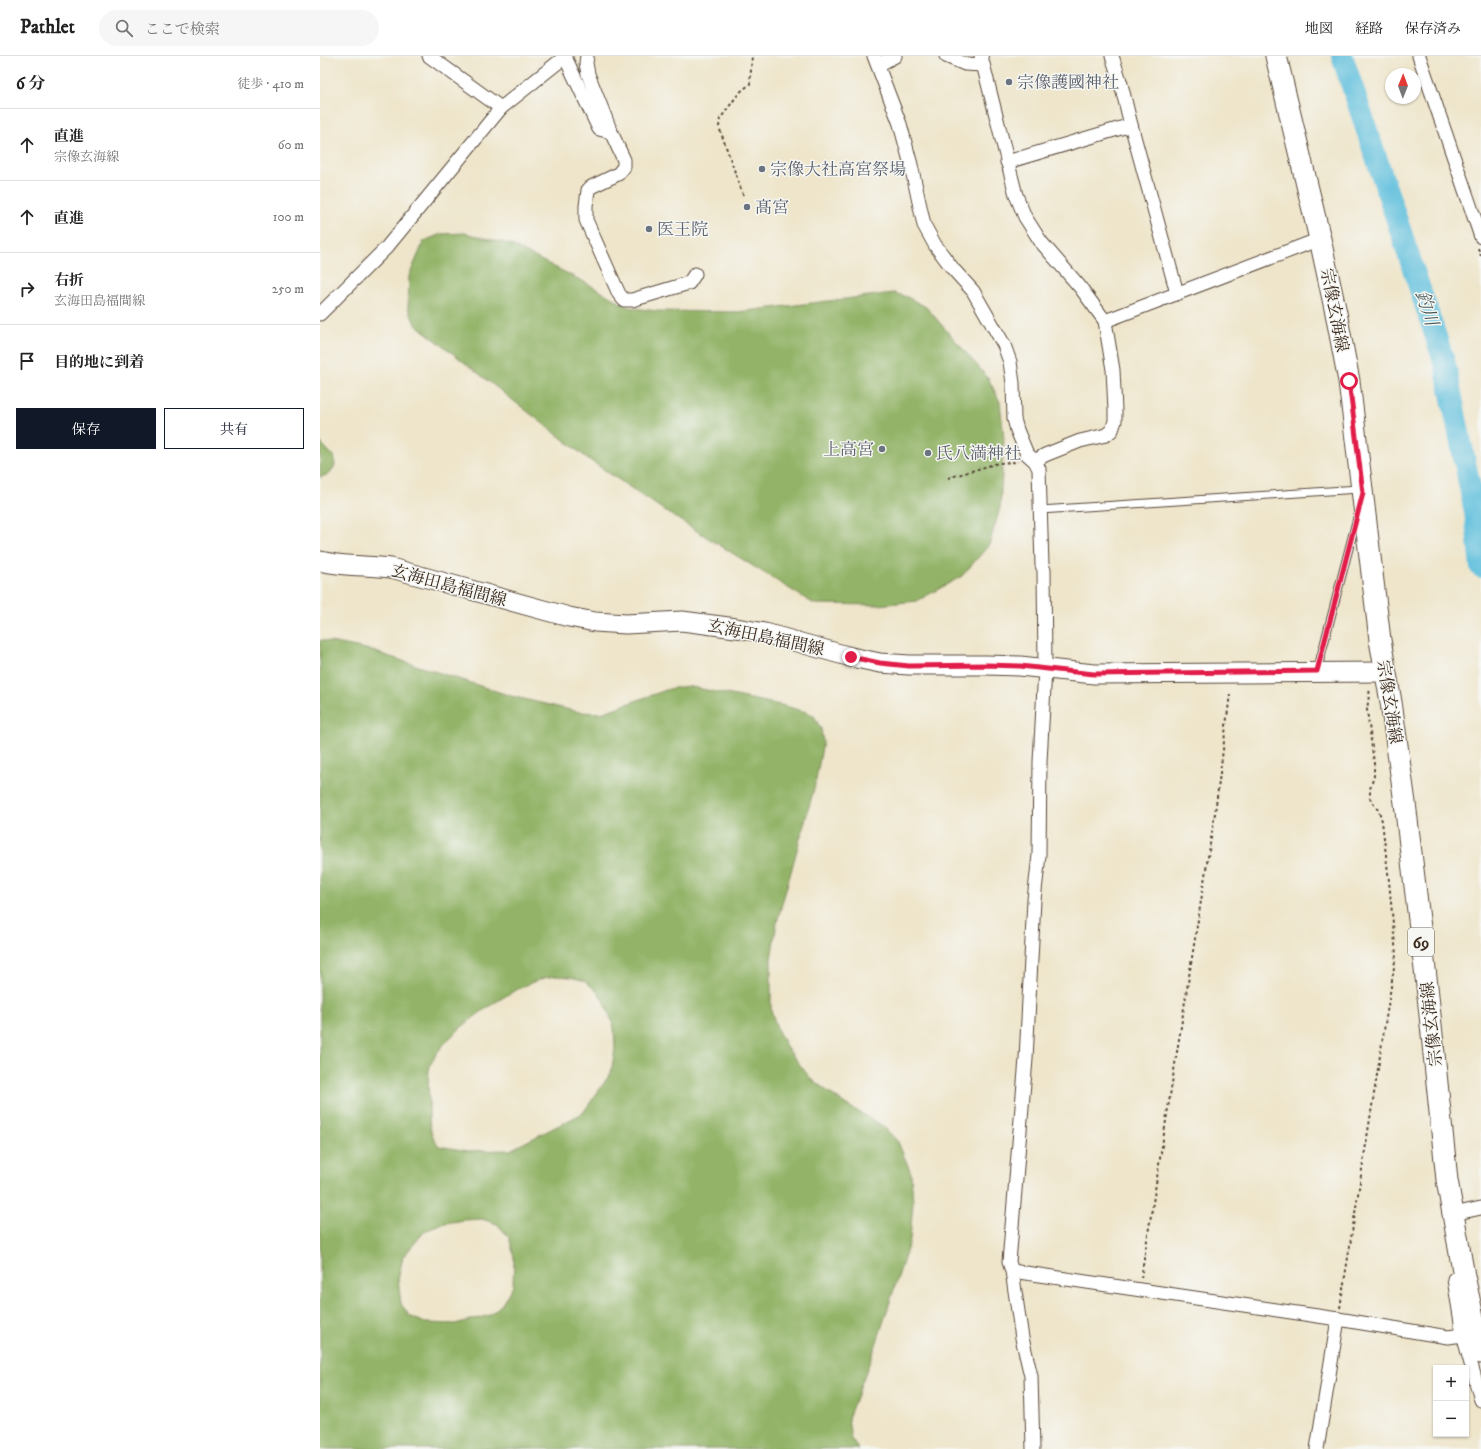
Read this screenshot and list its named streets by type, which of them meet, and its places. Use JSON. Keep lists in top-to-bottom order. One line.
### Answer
{"streets":{"main road":["宗像玄海線","玄海田島福間線","69"]},"crossings":[["宗像玄海線","玄海田島福間線"]],"water":["釣川"],"places":["宗像護國神社","宗像大社高宮祭場","髙宮","医王院","上高宮","氏八満神社"],"north":"top","page":{"header":"Pathlet","search":"ここで検索","nav":["地図","経路","保存済み"],"heading":["6 分","徒歩 · 410 m"],"list":[["直進","宗像玄海線","60 m"],["直進","100 m"],["右折","玄海田島福間線","250 m"],"目的地に到着"],"buttons":["保存","共有"],"map_buttons":["+","−"]}}
